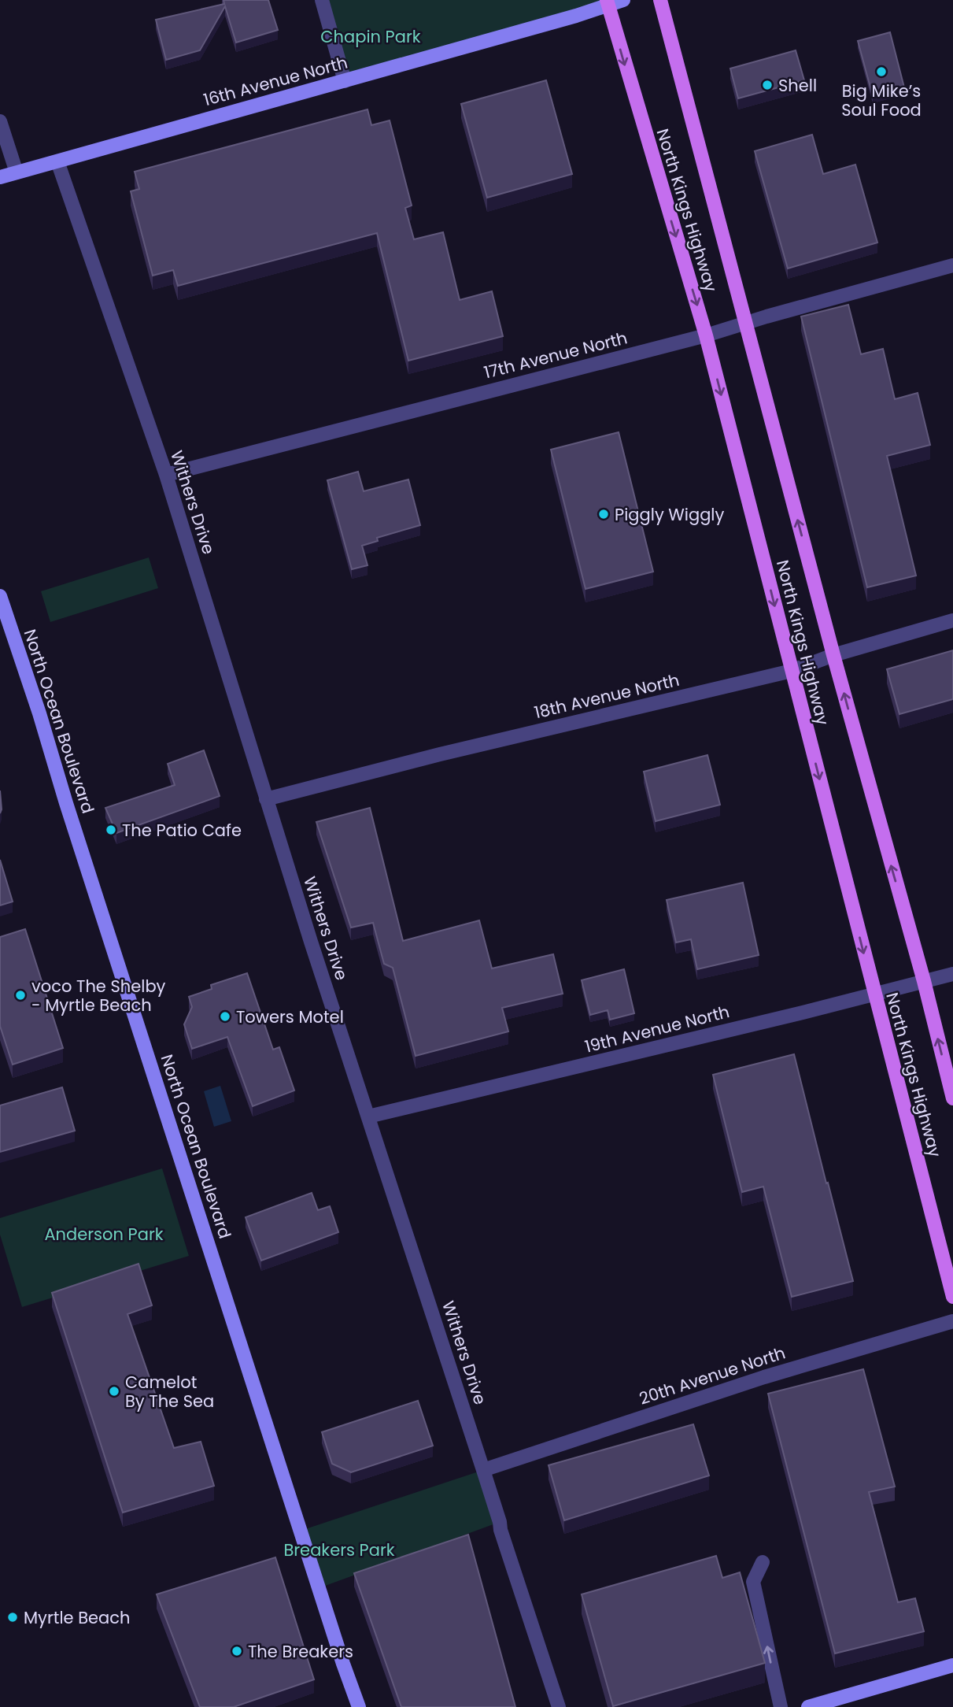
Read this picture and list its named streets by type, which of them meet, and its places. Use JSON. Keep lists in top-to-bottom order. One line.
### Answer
{"streets":{"main road":["16th Avenue North","North Kings Highway","North Ocean Boulevard"],"street":["17th Avenue North","Withers Drive","18th Avenue North","19th Avenue North","20th Avenue North"]},"crossings":[["16th Avenue North","North Kings Highway"],["16th Avenue North","Withers Drive"],["North Kings Highway","17th Avenue North"],["North Kings Highway","18th Avenue North"],["North Kings Highway","19th Avenue North"],["17th Avenue North","Withers Drive"],["Withers Drive","18th Avenue North"],["Withers Drive","19th Avenue North"],["Withers Drive","20th Avenue North"]],"parks":["Chapin Park","Anderson Park","Breakers Park"],"places":["Big Mike’s Soul Food","Shell","Piggly Wiggly","The Patio Cafe","voco The Shelby - Myrtle Beach","Towers Motel","Camelot By The Sea","Myrtle Beach","The Breakers"]}
